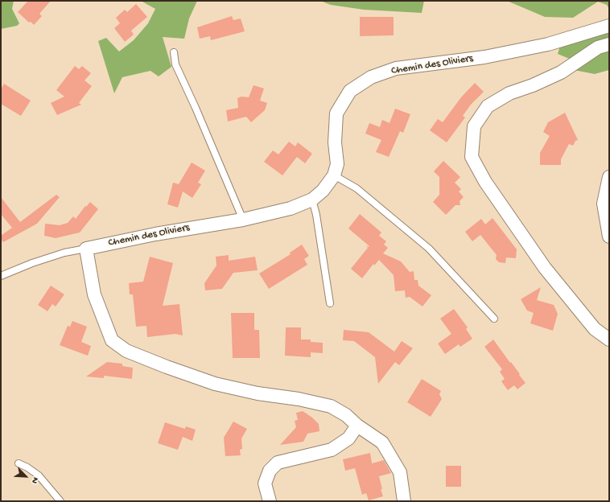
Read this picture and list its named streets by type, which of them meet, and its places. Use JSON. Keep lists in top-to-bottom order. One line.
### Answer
{"streets":{"street":["Chemin des Oliviers"]},"north":"bottom right"}
